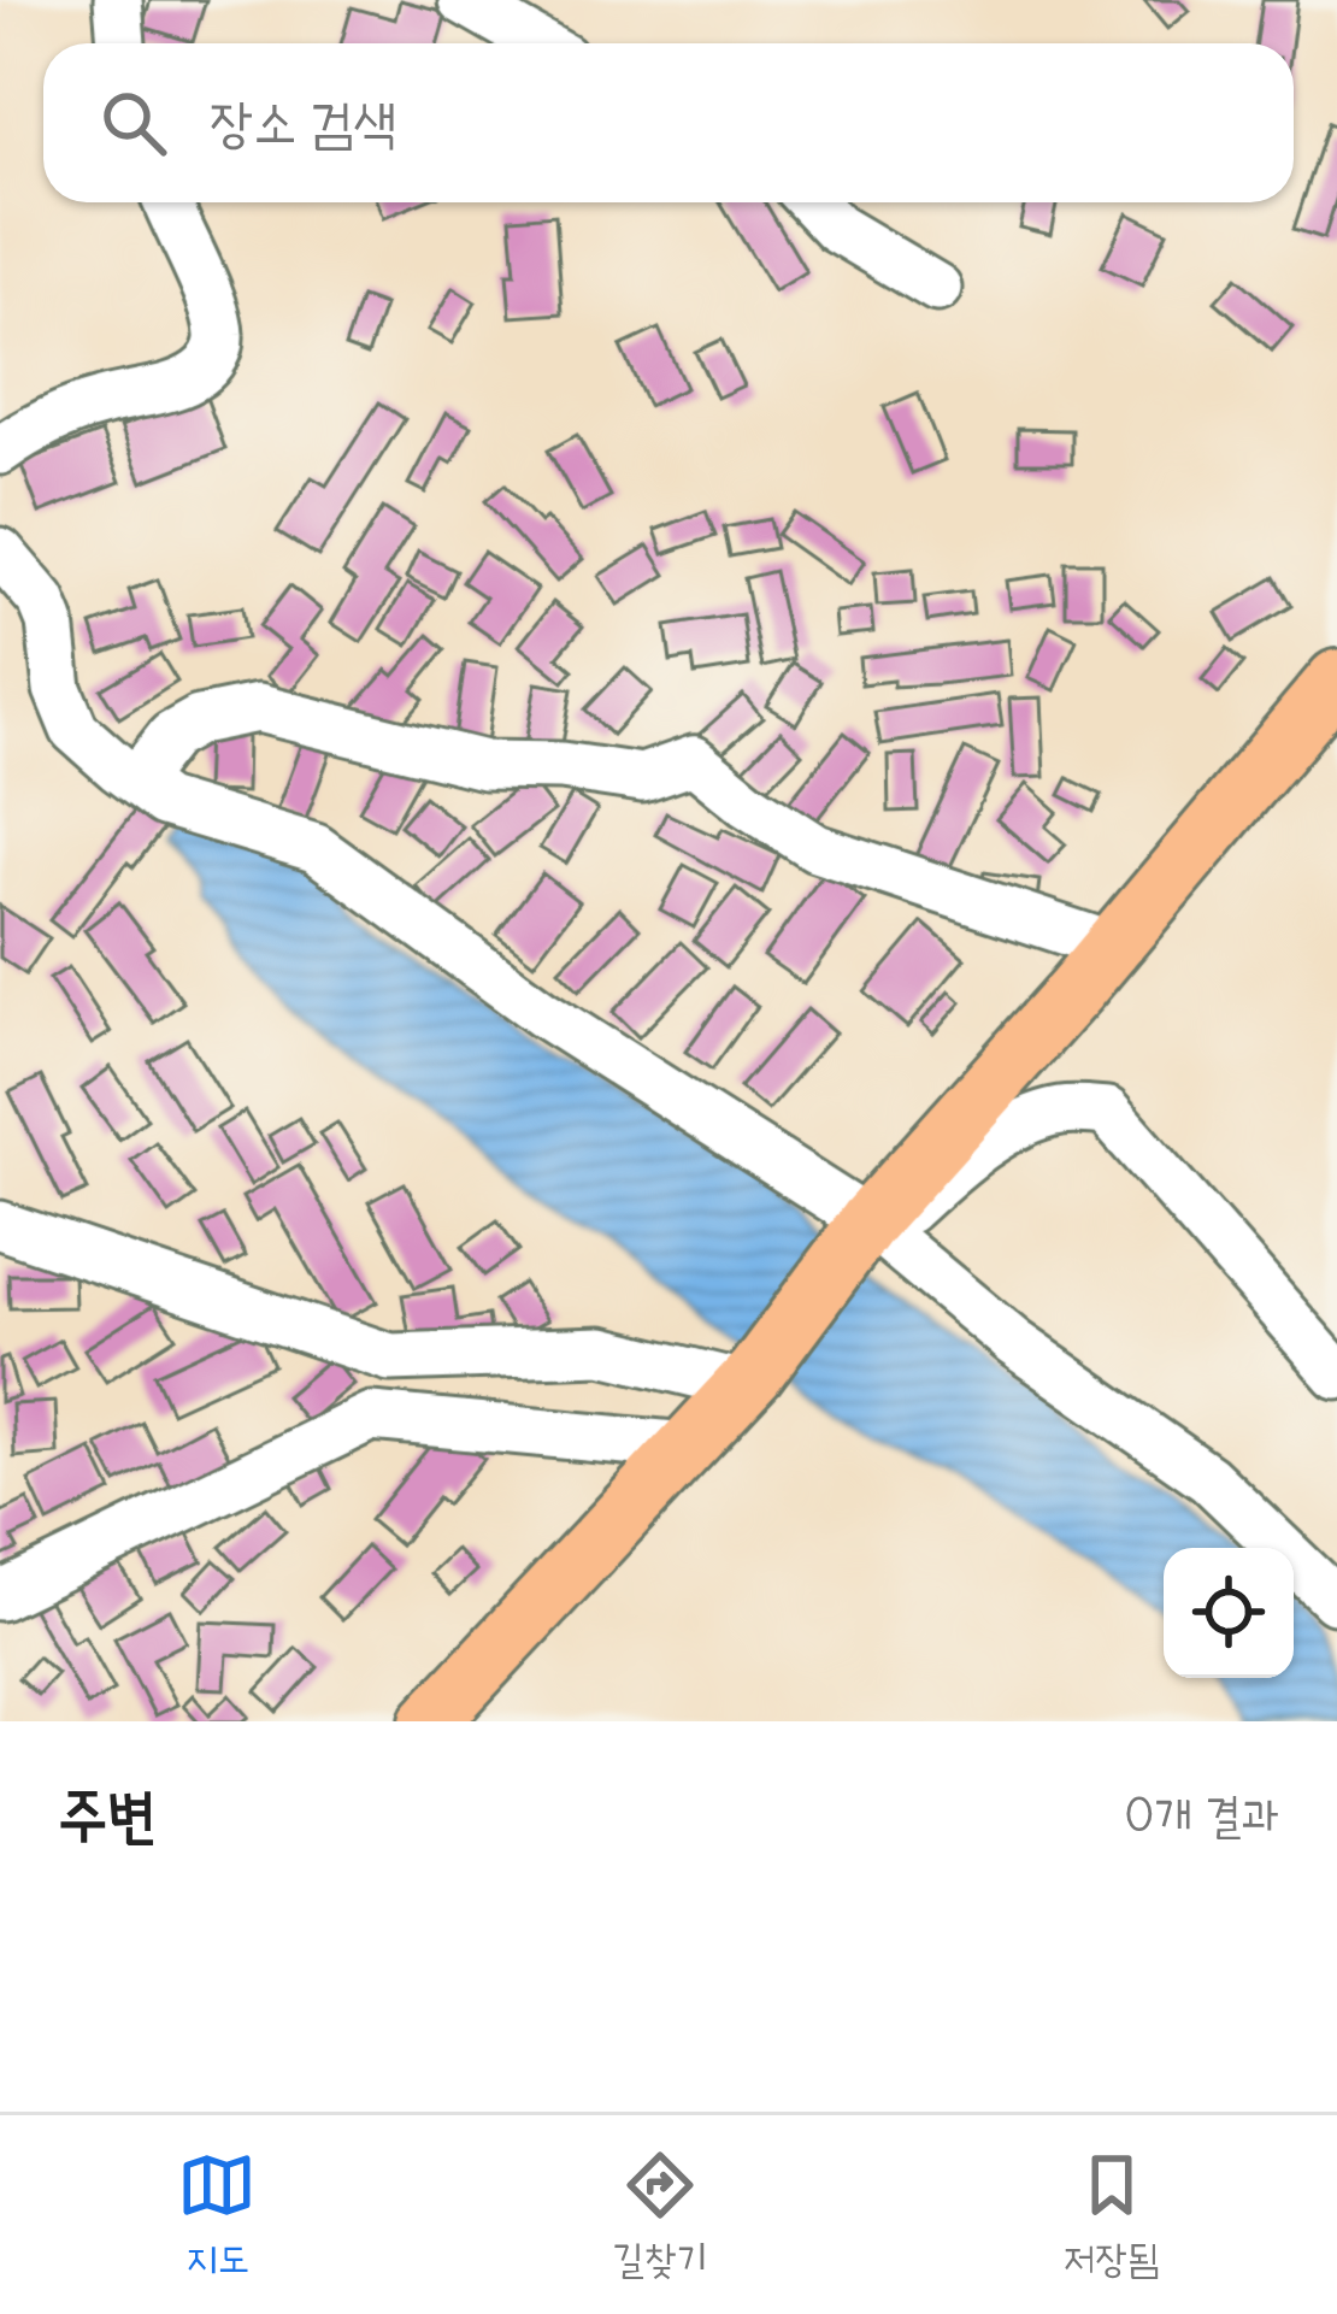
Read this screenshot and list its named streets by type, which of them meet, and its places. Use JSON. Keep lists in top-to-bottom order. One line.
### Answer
{"page":{"search":"장소 검색","heading":["주변","0개 결과"],"nav":["지도","길찾기","저장됨"]}}
